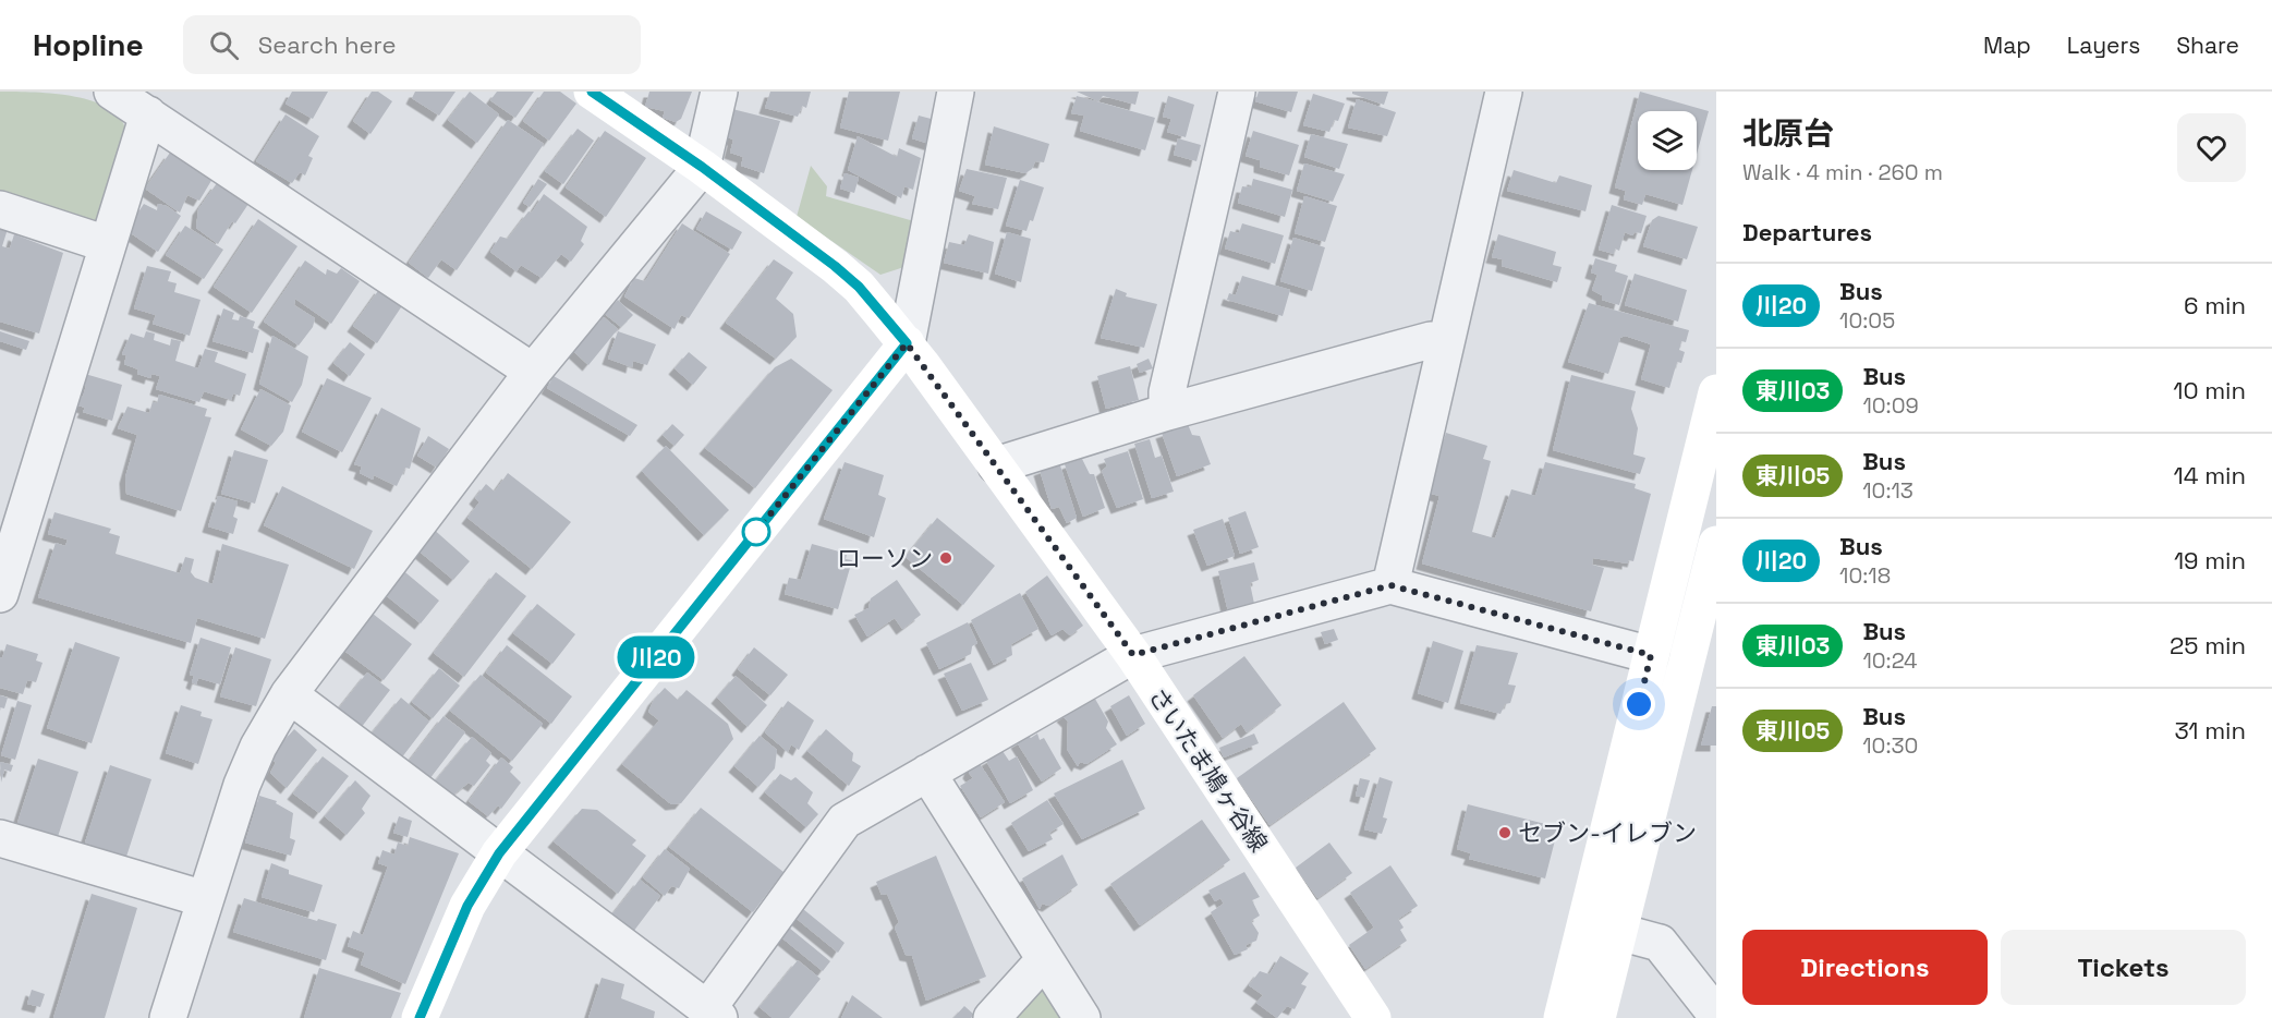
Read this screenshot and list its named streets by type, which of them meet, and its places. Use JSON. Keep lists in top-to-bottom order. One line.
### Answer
{"streets":{"street":["さいたま鳩ヶ谷線"]},"places":["ローソン","セブン-イレブン"],"lines":["bus line 川20"],"page":{"header":"Hopline","search":"Search here","nav":["Map","Layers","Share"],"on_map":"川20","heading":[["北原台","Walk · 4 min · 260 m"],"Departures"],"list":[{"mark":"川20","name":"Bus","note":"10:05","value":"6 min"},{"mark":"東川03","name":"Bus","note":"10:09","value":"10 min"},{"mark":"東川05","name":"Bus","note":"10:13","value":"14 min"},{"mark":"川20","name":"Bus","note":"10:18","value":"19 min"},{"mark":"東川03","name":"Bus","note":"10:24","value":"25 min"},{"mark":"東川05","name":"Bus","note":"10:30","value":"31 min"}],"buttons":["Directions","Tickets"]}}
